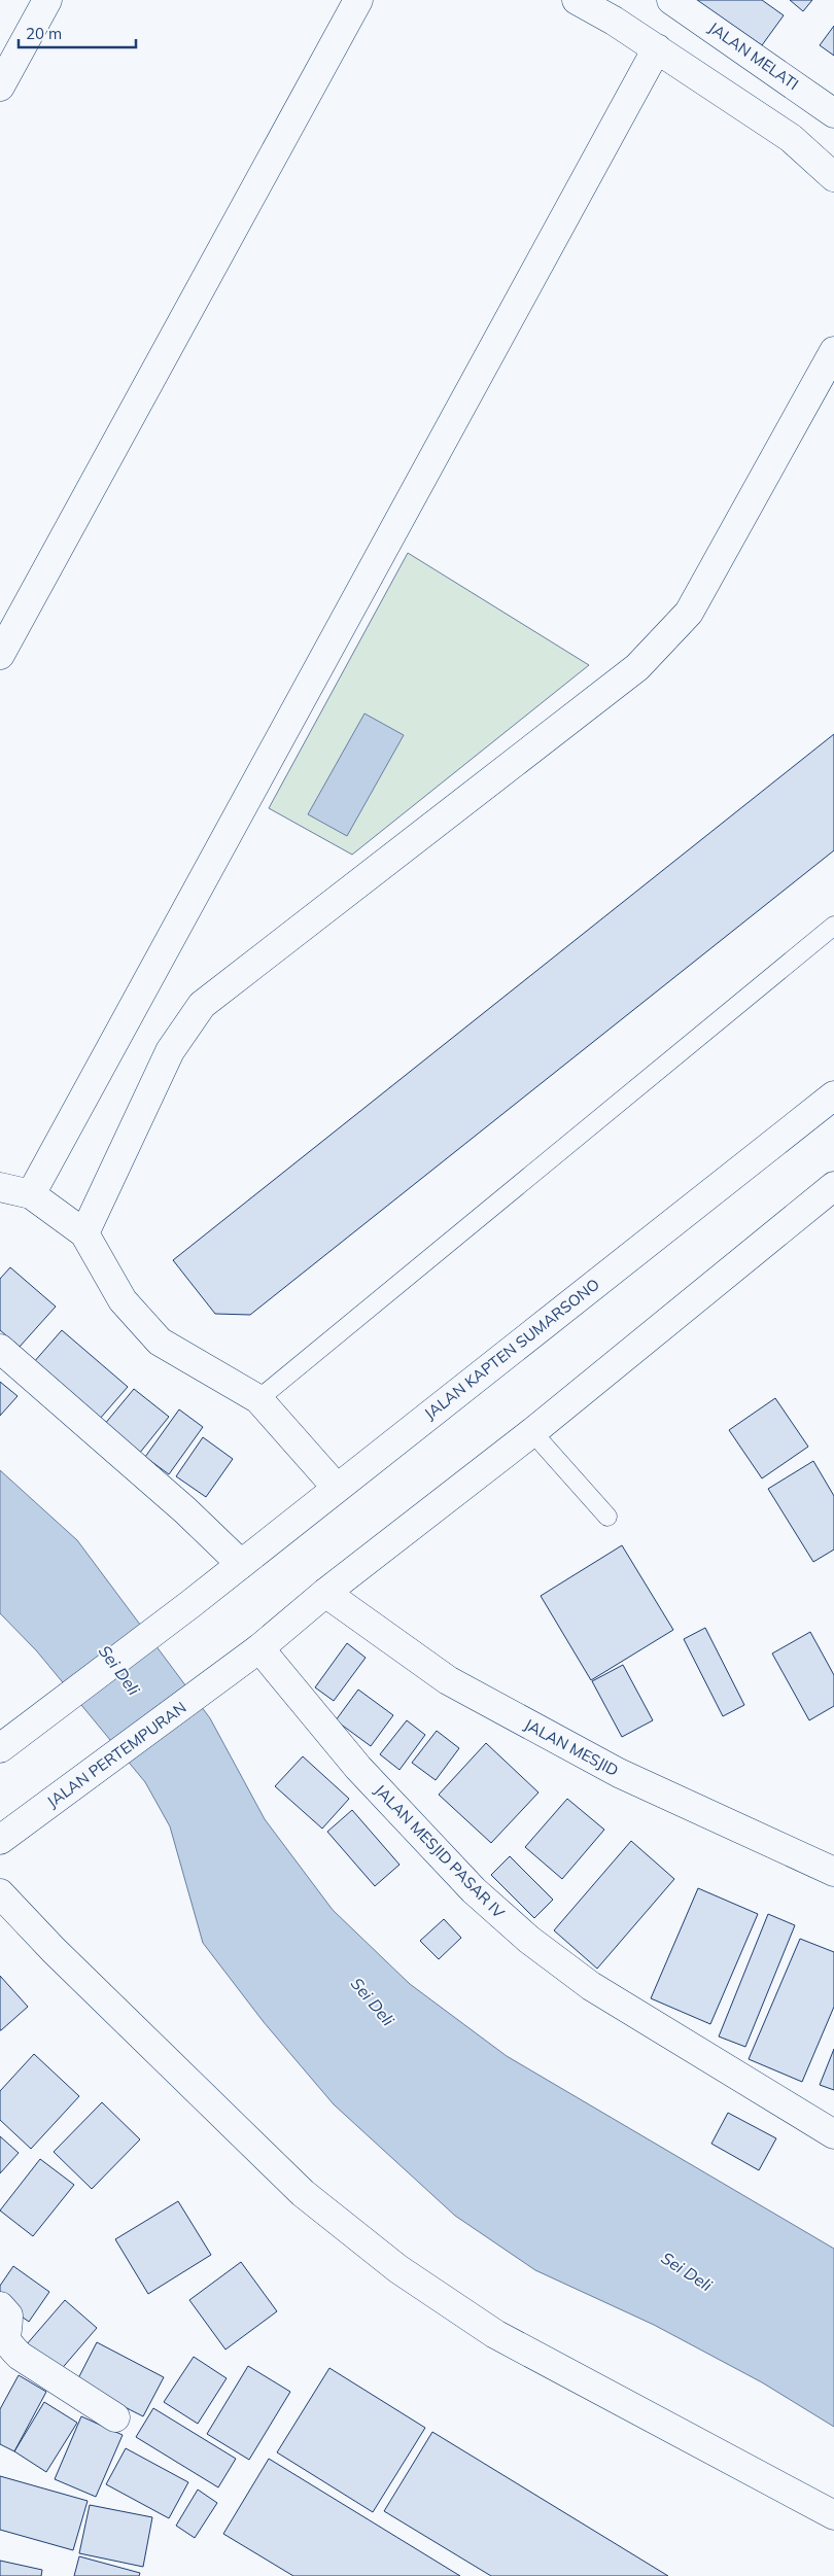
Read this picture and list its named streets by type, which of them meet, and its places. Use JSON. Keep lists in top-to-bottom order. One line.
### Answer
{"streets":{"main road":["JALAN MELATI","JALAN KAPTEN SUMARSONO","JALAN MESJID","JALAN PERTEMPURAN","JALAN MESJID PASAR IV"]},"crossings":[["JALAN PERTEMPURAN","JALAN MESJID PASAR IV"]],"water":["Sei Deli"],"scale_bar":"20 m"}
